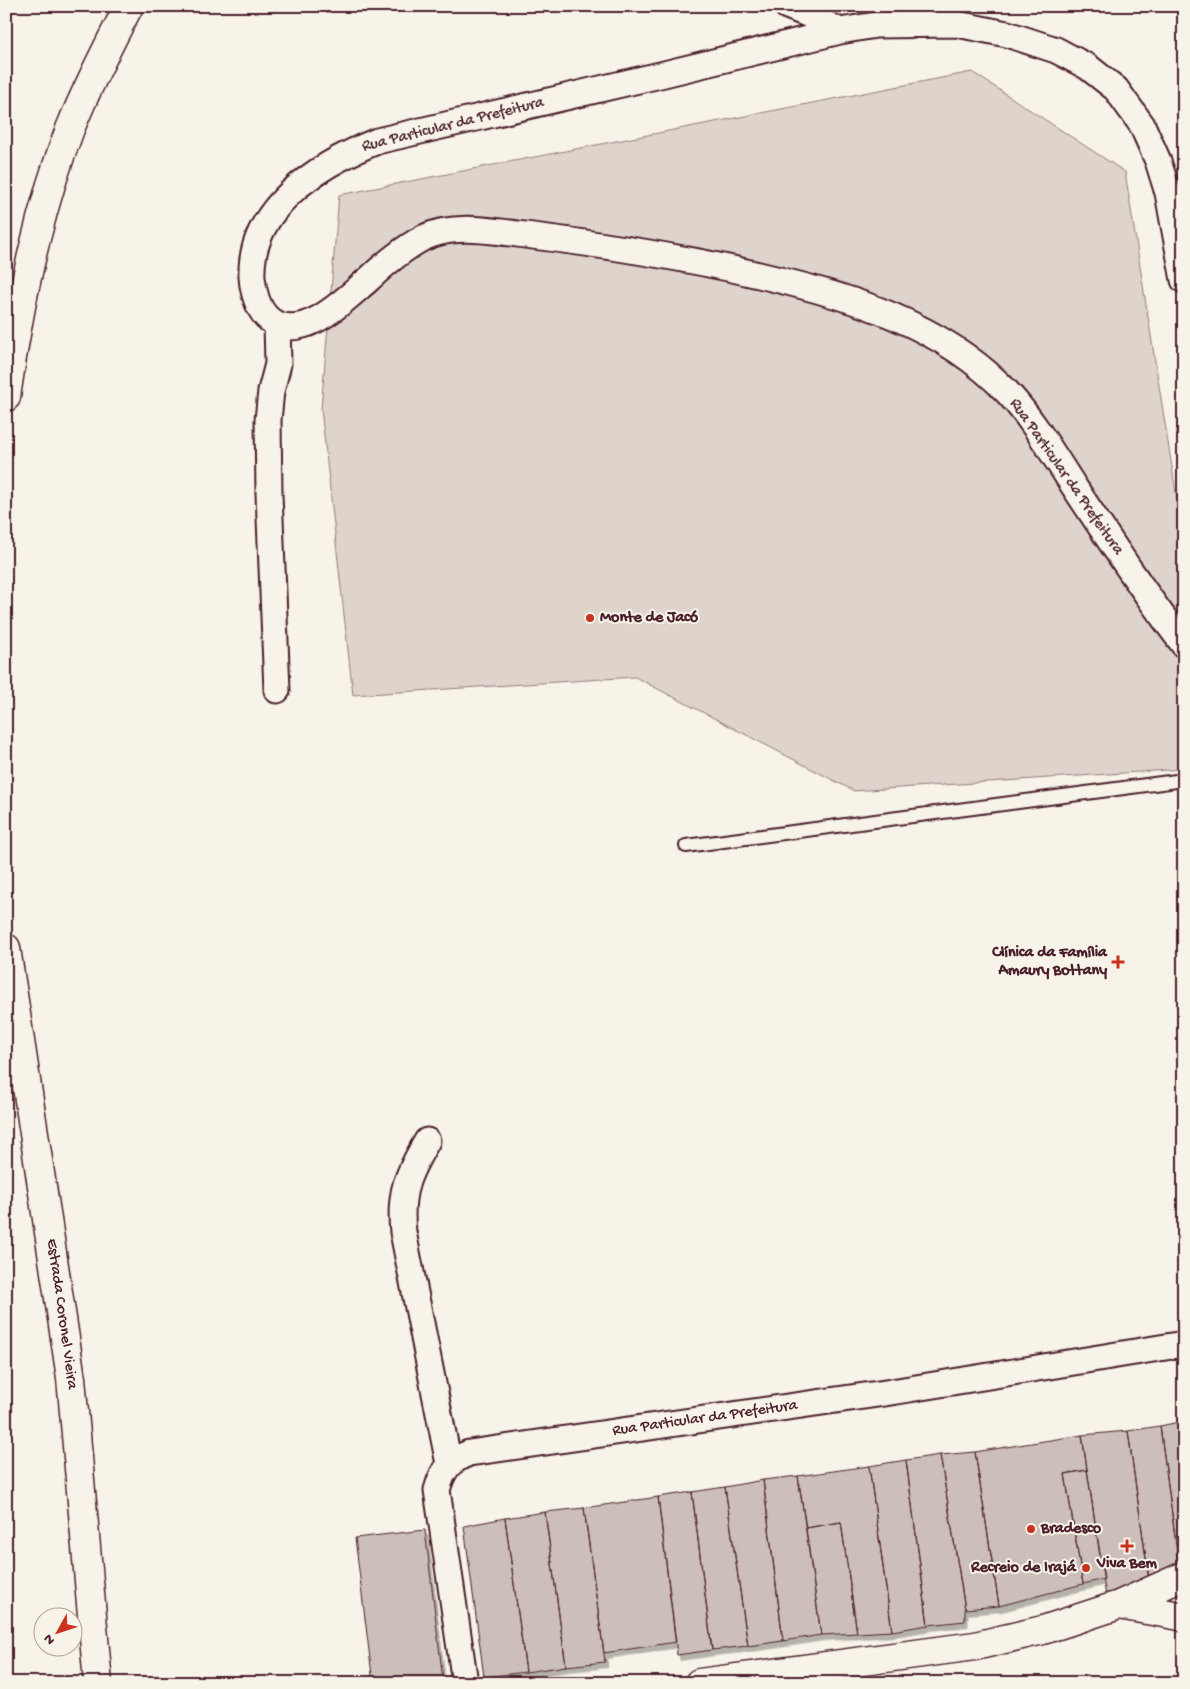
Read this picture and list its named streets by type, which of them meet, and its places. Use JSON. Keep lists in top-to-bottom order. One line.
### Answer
{"streets":{"street":["Rua Particular da Prefeitura","Estrada Coronel Vieira"]},"places":{"other":["Monte de Jacó","Bradesco","Recreio de Irajá"],"health":["Clínica da Família Amaury Bottany","Viva Bem"]},"north":"bottom left"}
